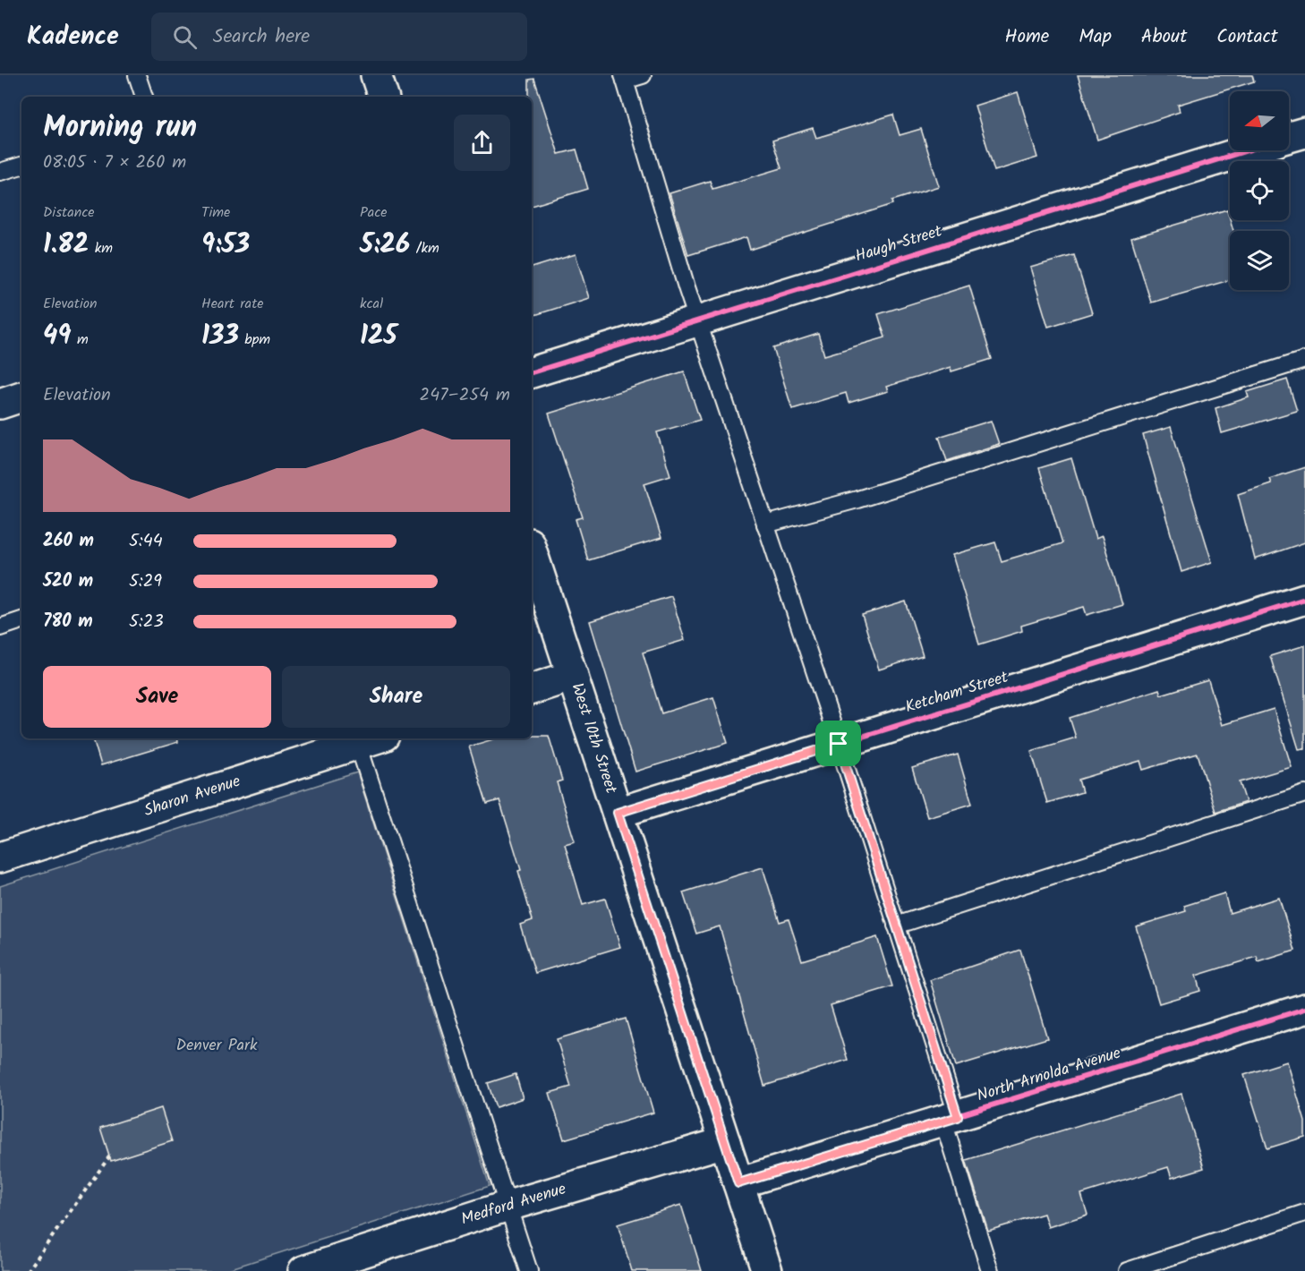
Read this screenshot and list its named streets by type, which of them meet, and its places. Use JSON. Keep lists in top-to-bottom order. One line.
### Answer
{"streets":{"street":["Haugh Street","Ketcham Street","West 10th Street","Sharon Avenue","North Arnolda Avenue","Medford Avenue"]},"crossings":[["Ketcham Street","West 10th Street"],["West 10th Street","North Arnolda Avenue"],["West 10th Street","Medford Avenue"]],"parks":["Denver Park"],"north":"left","page":{"header":"Kadence","search":"Search here","nav":["Home","Map","About","Contact"],"heading":["Morning run","08:05 · 7 × 260 m"],"stats":[["Distance","1.82 km"],["Time","9:53"],["Pace","5:26 /km"],["Elevation","49 m"],["Heart rate","133 bpm"],["kcal","125"]],"chart":["Elevation","247–254 m"],"list":[{"name":"260 m","note":"5:44"},{"name":"520 m","note":"5:29"},{"name":"780 m","note":"5:23"}],"buttons":["Save","Share"]}}
